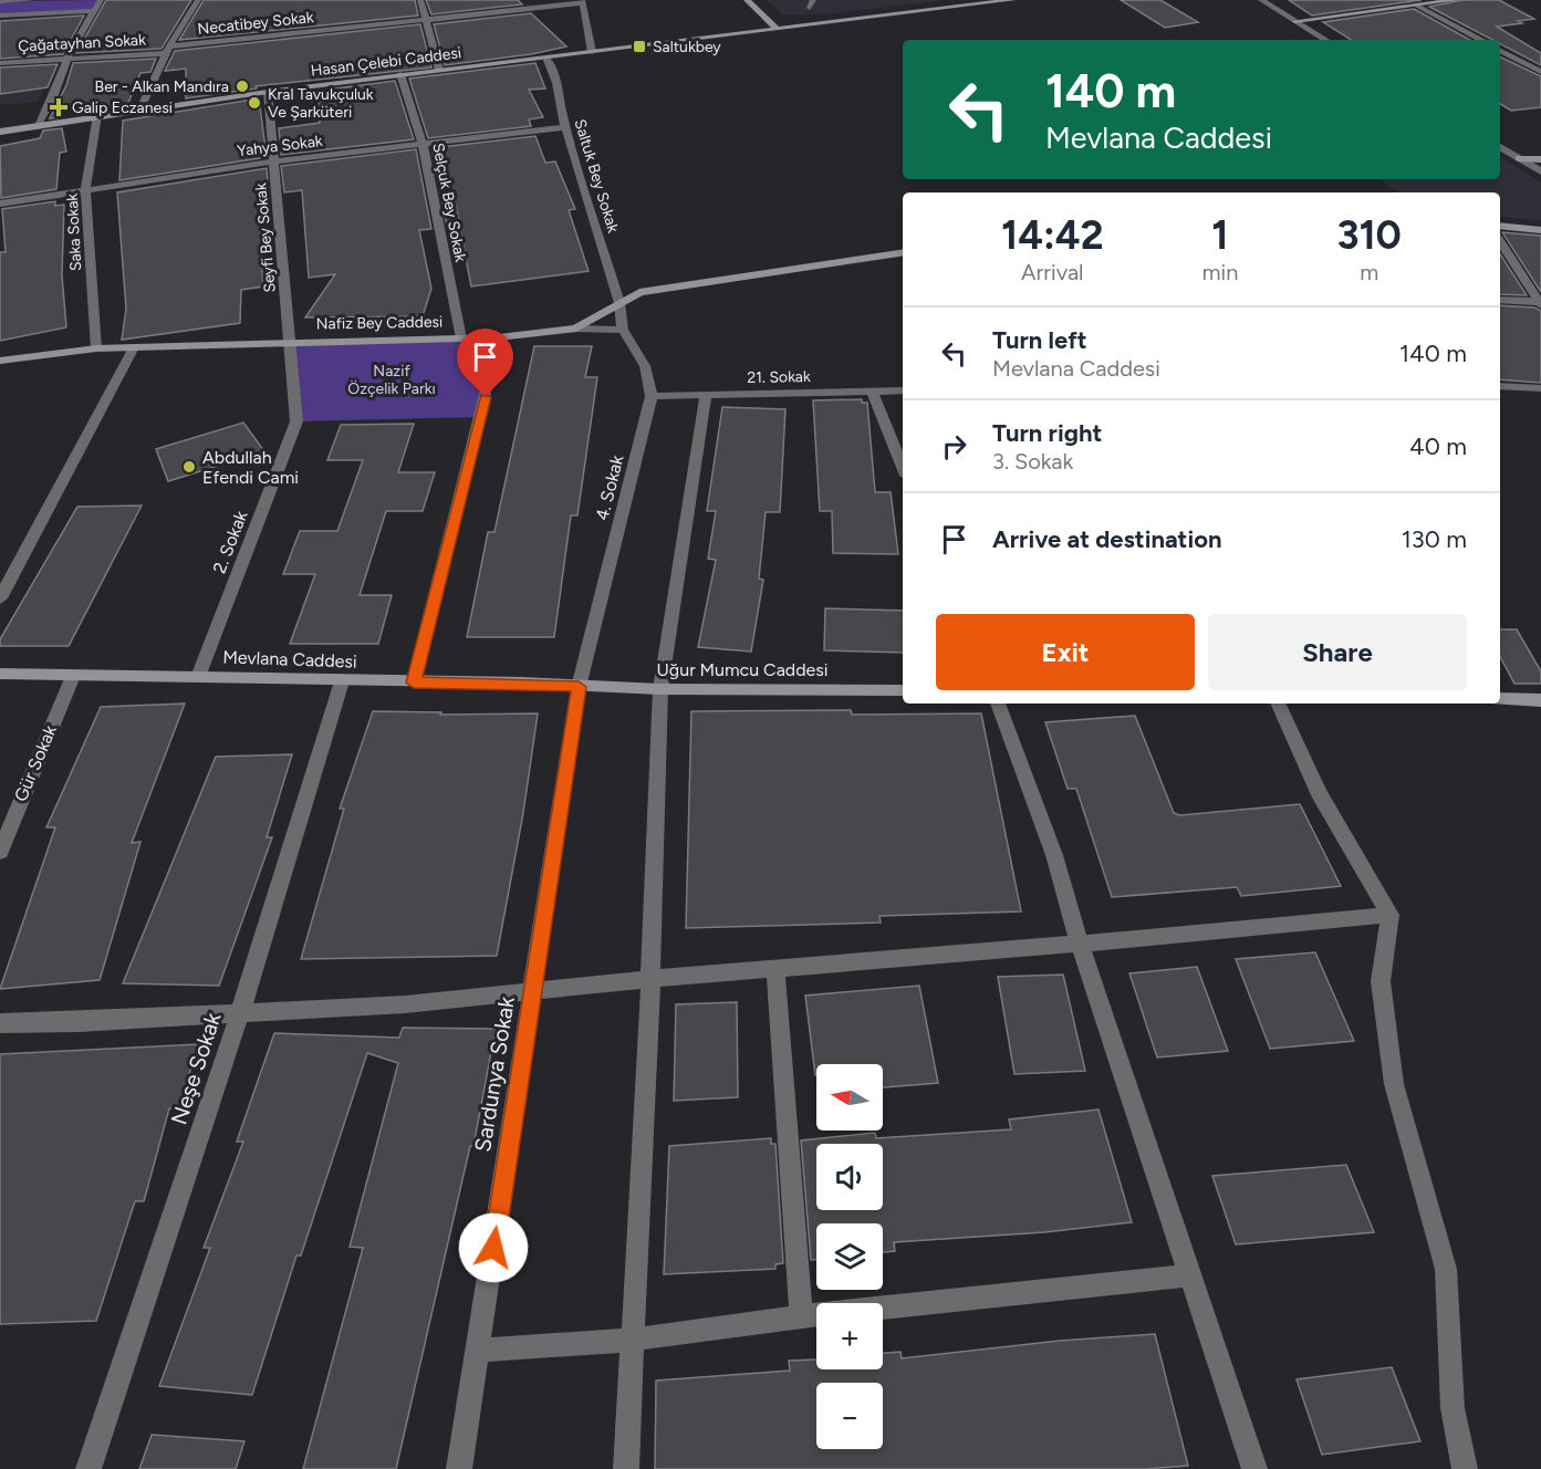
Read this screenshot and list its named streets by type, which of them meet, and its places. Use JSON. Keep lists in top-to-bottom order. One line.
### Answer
{"streets":{"street":["Necatibey Sokak","Çağatayhan Sokak","Hasan Çelebi Caddesi","Yahya Sokak","Saltuk Bey Sokak","Selçuk Bey Sokak","Saka Sokak","Seyfi Bey Sokak","Nafiz Bey Caddesi","21. Sokak","4. Sokak","2. Sokak","Mevlana Caddesi","Uğur Mumcu Caddesi","Gür Sokak","Neşe Sokak","Sardunya Sokak"]},"crossings":[["Necatibey Sokak","Çağatayhan Sokak"],["Hasan Çelebi Caddesi","Saltuk Bey Sokak"],["Hasan Çelebi Caddesi","Selçuk Bey Sokak"],["Hasan Çelebi Caddesi","Saka Sokak"],["Hasan Çelebi Caddesi","Seyfi Bey Sokak"],["Yahya Sokak","Saltuk Bey Sokak"],["Yahya Sokak","Selçuk Bey Sokak"],["Yahya Sokak","Saka Sokak"],["Yahya Sokak","Seyfi Bey Sokak"],["Saltuk Bey Sokak","Nafiz Bey Caddesi"],["Saltuk Bey Sokak","4. Sokak"],["Selçuk Bey Sokak","Nafiz Bey Caddesi"],["Saka Sokak","Nafiz Bey Caddesi"],["Seyfi Bey Sokak","Nafiz Bey Caddesi"],["Seyfi Bey Sokak","2. Sokak"],["Nafiz Bey Caddesi","4. Sokak"],["Nafiz Bey Caddesi","2. Sokak"],["21. Sokak","4. Sokak"],["4. Sokak","Mevlana Caddesi"],["4. Sokak","Uğur Mumcu Caddesi"],["4. Sokak","Sardunya Sokak"],["2. Sokak","Mevlana Caddesi"],["Mevlana Caddesi","Uğur Mumcu Caddesi"],["Mevlana Caddesi","Gür Sokak"],["Mevlana Caddesi","Neşe Sokak"],["Mevlana Caddesi","Sardunya Sokak"],["Uğur Mumcu Caddesi","Sardunya Sokak"]],"parks":["Nazif Özçelik Parkı"],"places":{"transit":["Saltukbey"],"other":["Ber - Alkan Mandıra","Kral Tavukçuluk Ve Şarküteri","Abdullah Efendi Cami"],"health":["Galip Eczanesi"]},"north":"left","page":{"turn":["140 m","Mevlana Caddesi"],"eta":["14:42","Arrival","1","min","310","m"],"list":[{"name":"Turn left","note":"Mevlana Caddesi","value":"140 m"},{"name":"Turn right","note":"3. Sokak","value":"40 m"},{"name":"Arrive at destination","value":"130 m"}],"buttons":["Exit","Share"],"map_buttons":["+","−"]}}
